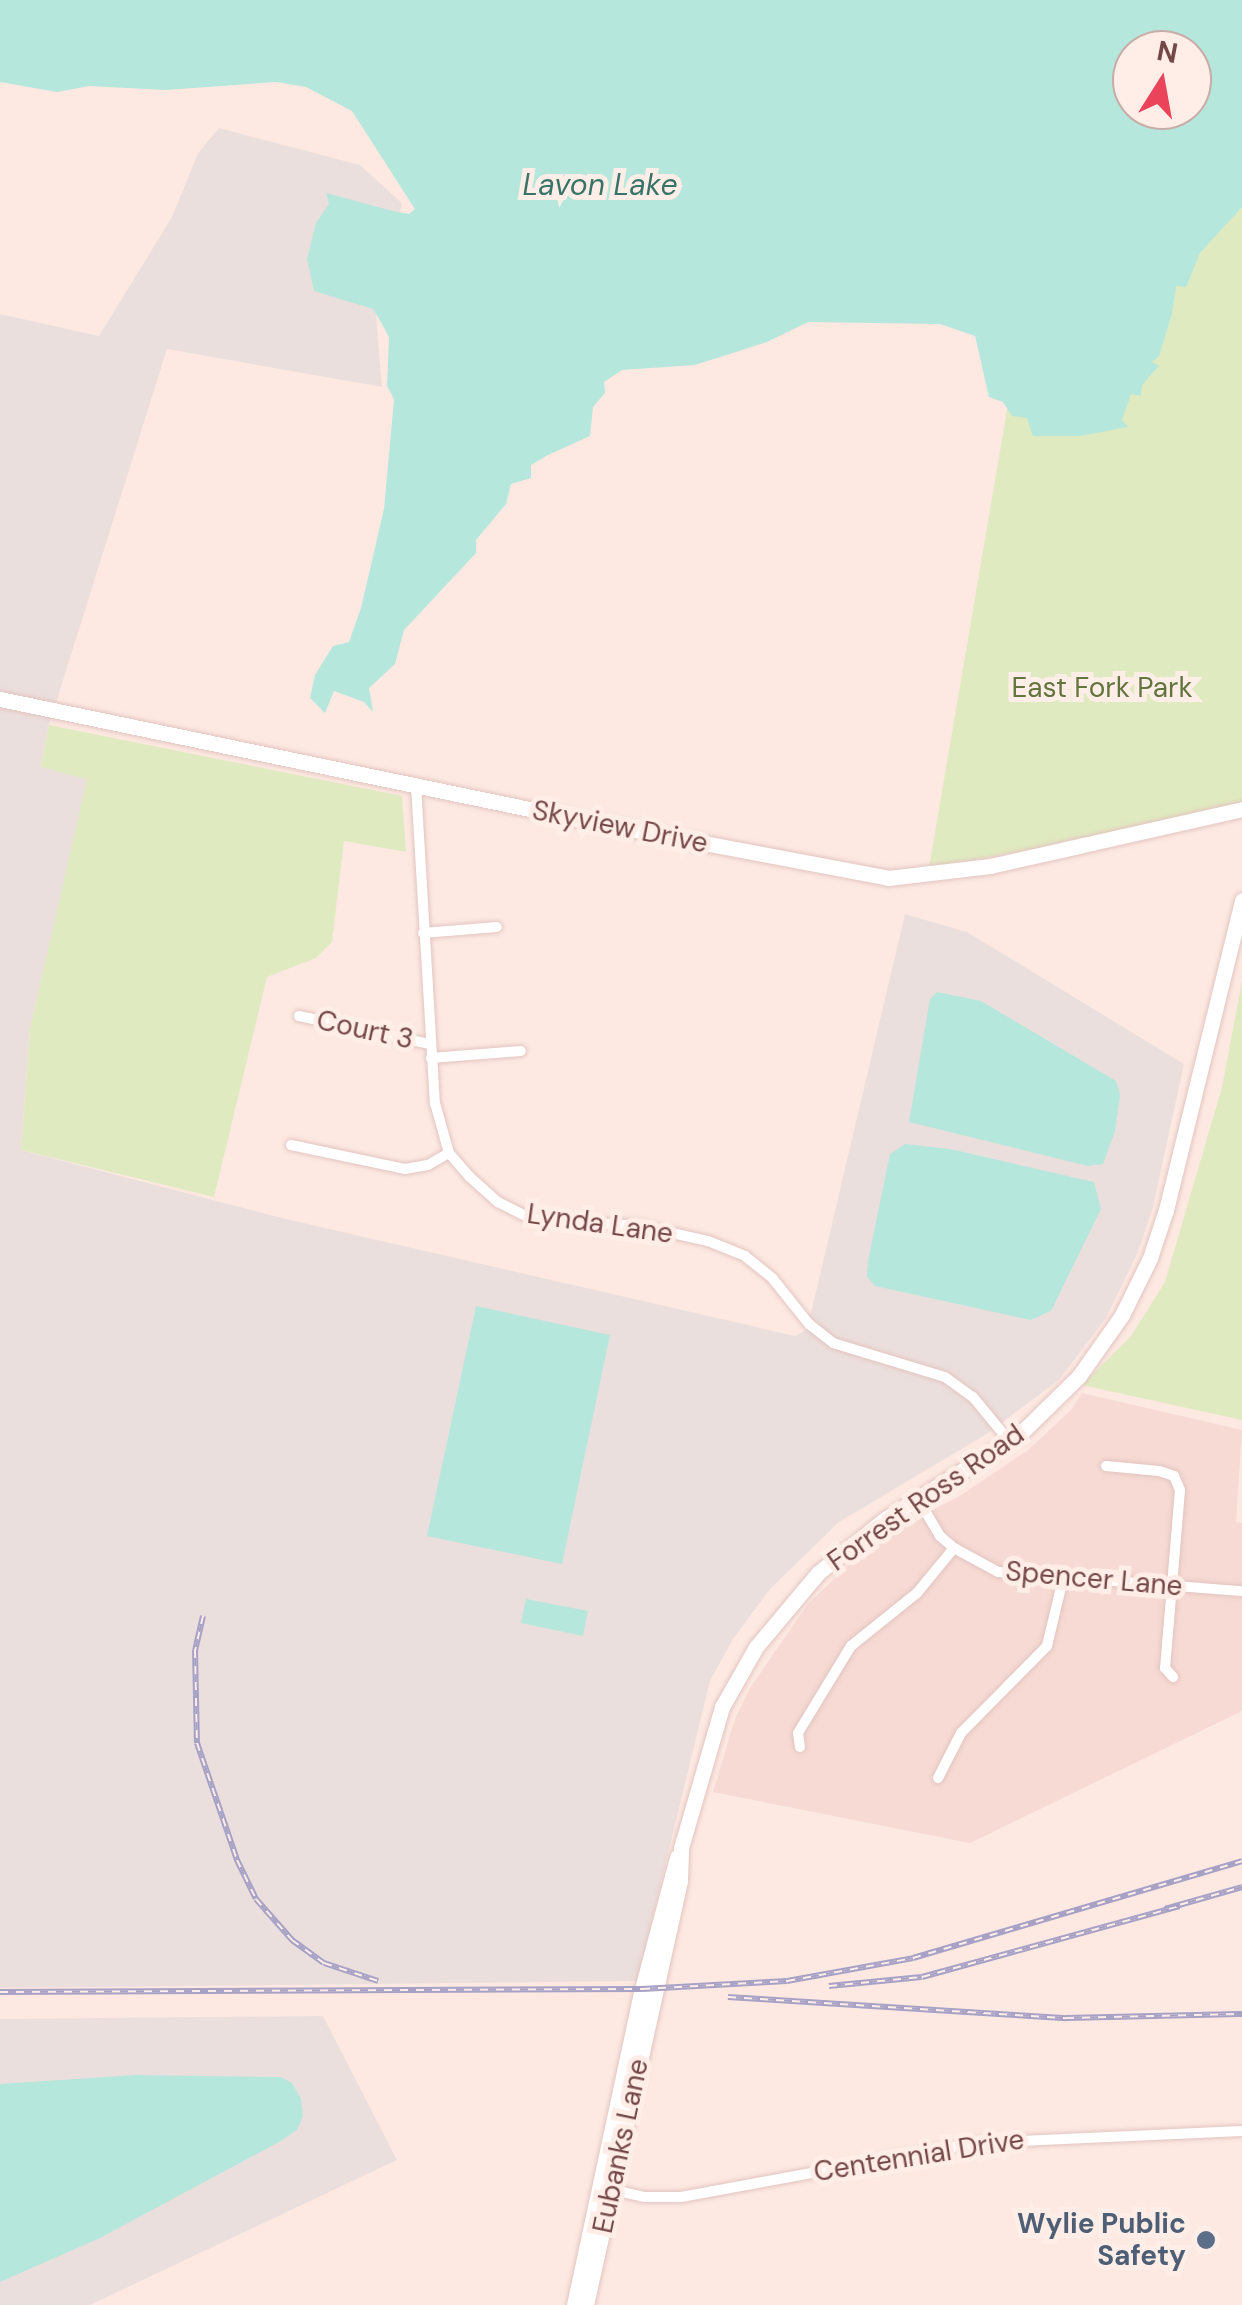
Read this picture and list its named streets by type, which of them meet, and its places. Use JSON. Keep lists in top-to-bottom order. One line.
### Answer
{"streets":{"street":["Skyview Drive","Court 3","Lynda Lane","Forrest Ross Road","Spencer Lane","Eubanks Lane","Centennial Drive"]},"crossings":[["Lynda Lane","Forrest Ross Road"],["Forrest Ross Road","Spencer Lane"],["Forrest Ross Road","Eubanks Lane"],["Eubanks Lane","Centennial Drive"]],"water":["Lavon Lake"],"parks":["East Fork Park"],"places":["Wylie Public Safety"],"north":"top"}
